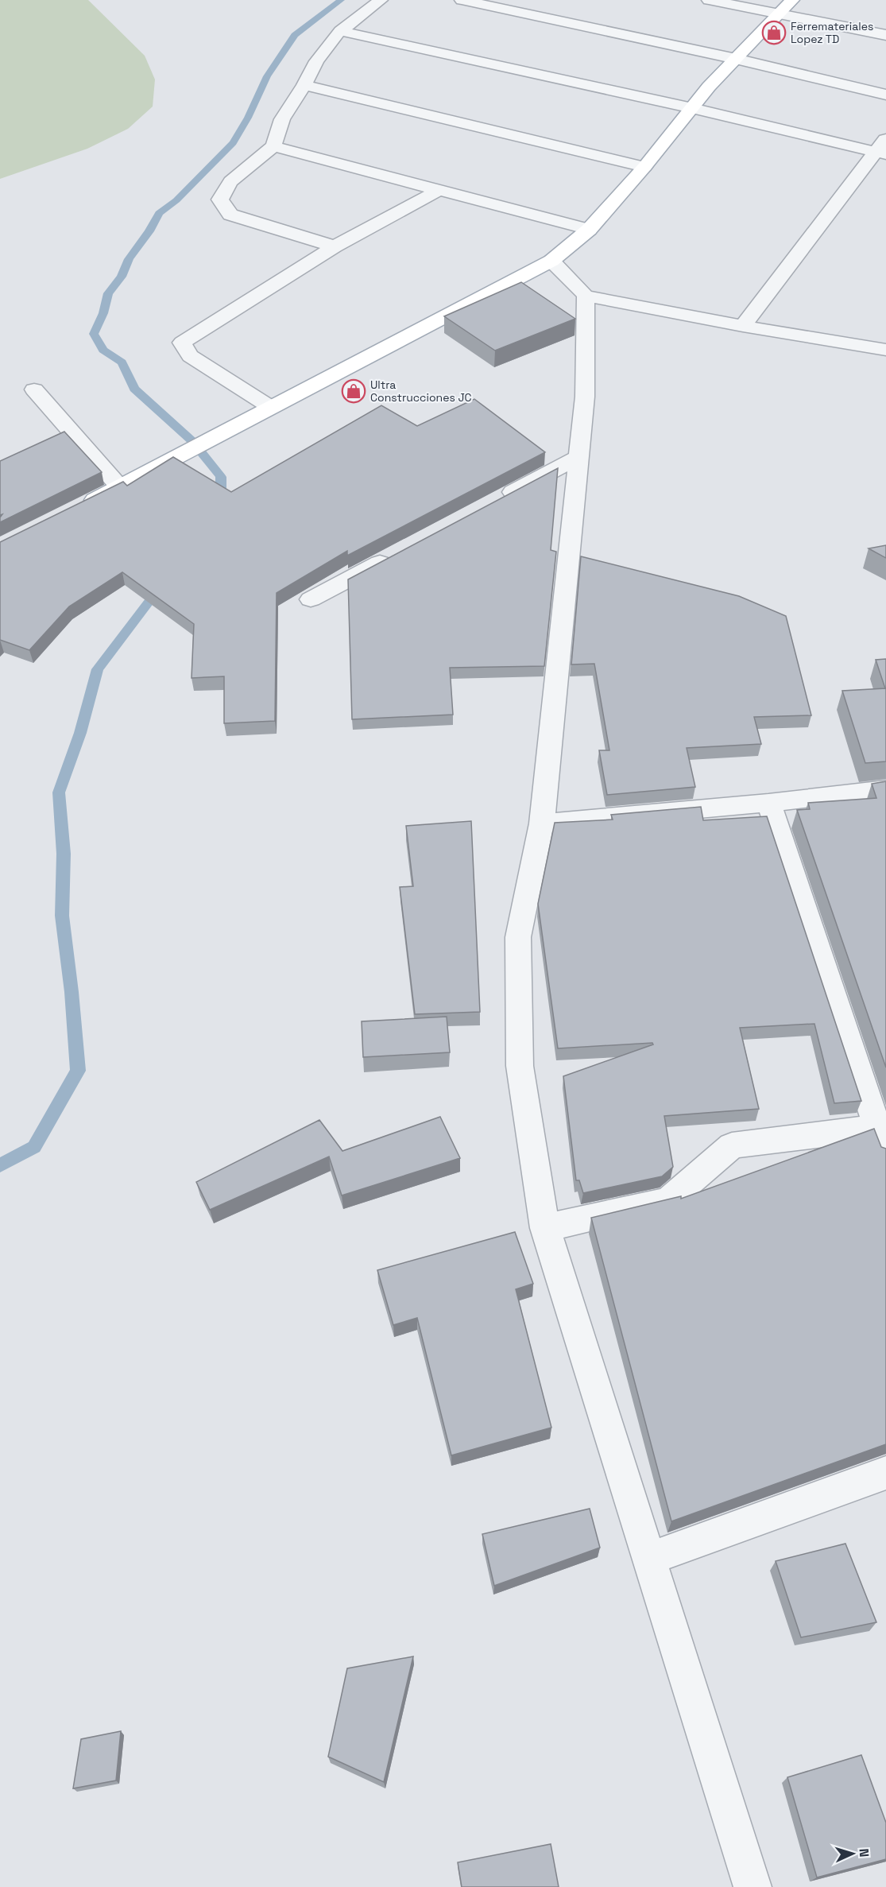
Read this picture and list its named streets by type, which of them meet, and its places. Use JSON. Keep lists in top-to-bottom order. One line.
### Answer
{"places":{"shop":["Ferremateriales Lopez TD","Ultra Construcciones JC"]},"north":"right"}
